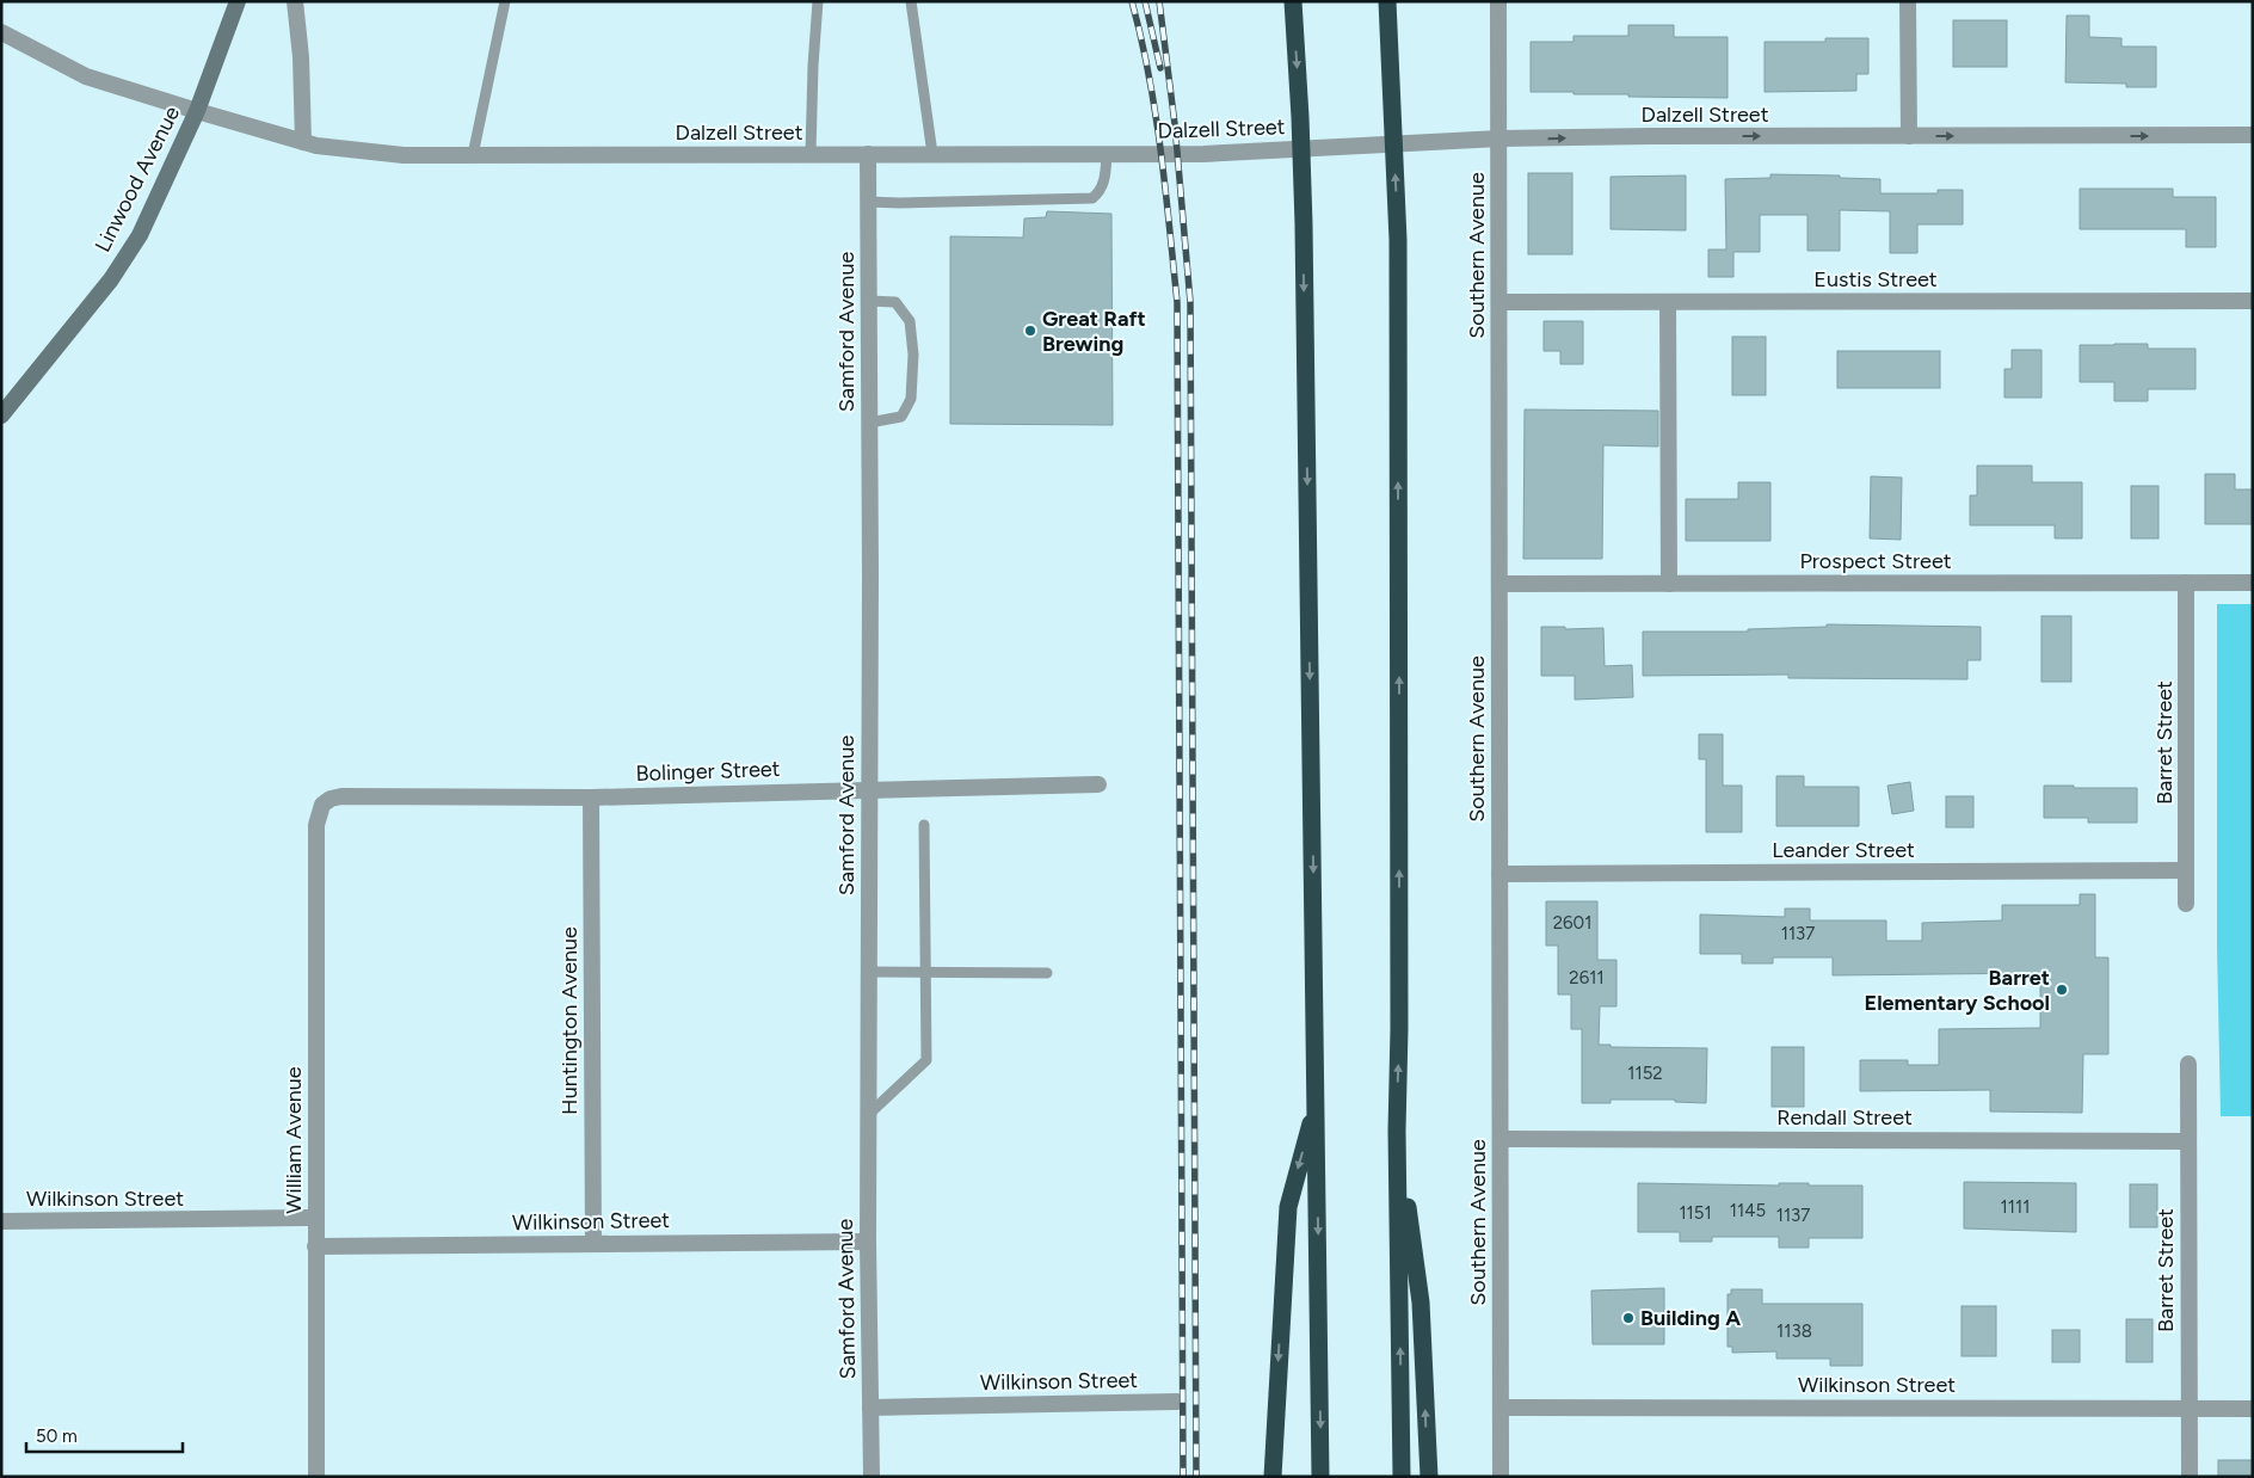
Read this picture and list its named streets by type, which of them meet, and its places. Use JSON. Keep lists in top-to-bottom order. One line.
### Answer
{"streets":{"main road":["Linwood Avenue"],"street":["Dalzell Street","Southern Avenue","Eustis Street","Samford Avenue","Prospect Street","Barret Street","Bolinger Street","Leander Street","Huntington Avenue","Rendall Street","William Avenue","Wilkinson Street"]},"crossings":[["Dalzell Street","Linwood Avenue"],["Dalzell Street","Southern Avenue"],["Dalzell Street","Samford Avenue"],["Southern Avenue","Eustis Street"],["Southern Avenue","Prospect Street"],["Southern Avenue","Leander Street"],["Southern Avenue","Rendall Street"],["Southern Avenue","Wilkinson Street"],["Samford Avenue","Bolinger Street"],["Samford Avenue","Wilkinson Street"],["Prospect Street","Barret Street"],["Barret Street","Leander Street"],["Barret Street","Rendall Street"],["Barret Street","Wilkinson Street"],["Bolinger Street","Huntington Avenue"],["Bolinger Street","William Avenue"],["Huntington Avenue","Wilkinson Street"],["William Avenue","Wilkinson Street"]],"places":["Great Raft Brewing","Barret Elementary School","Building A"],"house_numbers":["2601","1137","2611","1152","1111","1145","1151","1137","1138"],"scale_bar":"50 m"}
